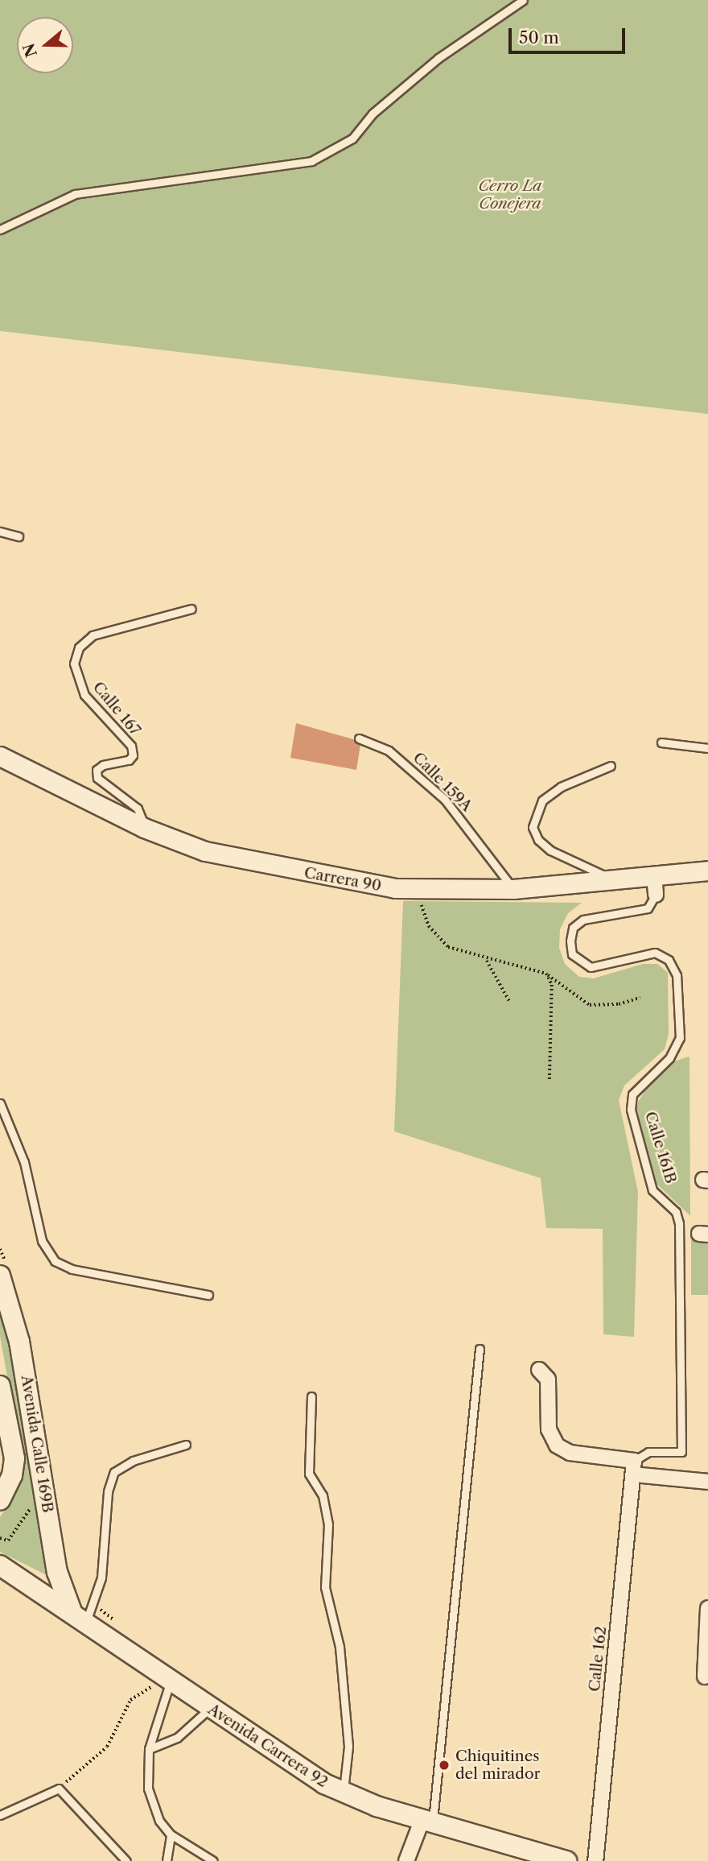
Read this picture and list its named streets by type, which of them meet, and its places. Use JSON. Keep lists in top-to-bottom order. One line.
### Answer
{"streets":{"main road":["Avenida Calle 169B","Avenida Carrera 92"],"street":["Carrera 90","Calle 161B","Calle 162"],"lane":["Calle 167","Calle 159A"]},"crossings":[["Calle 167","Carrera 90"],["Calle 159A","Carrera 90"],["Carrera 90","Calle 161B"],["Calle 161B","Calle 162"],["Avenida Calle 169B","Avenida Carrera 92"]],"parks":["Cerro La Conejera"],"places":["Chiquitines del mirador"],"scale_bar":"50 m","north":"left"}
